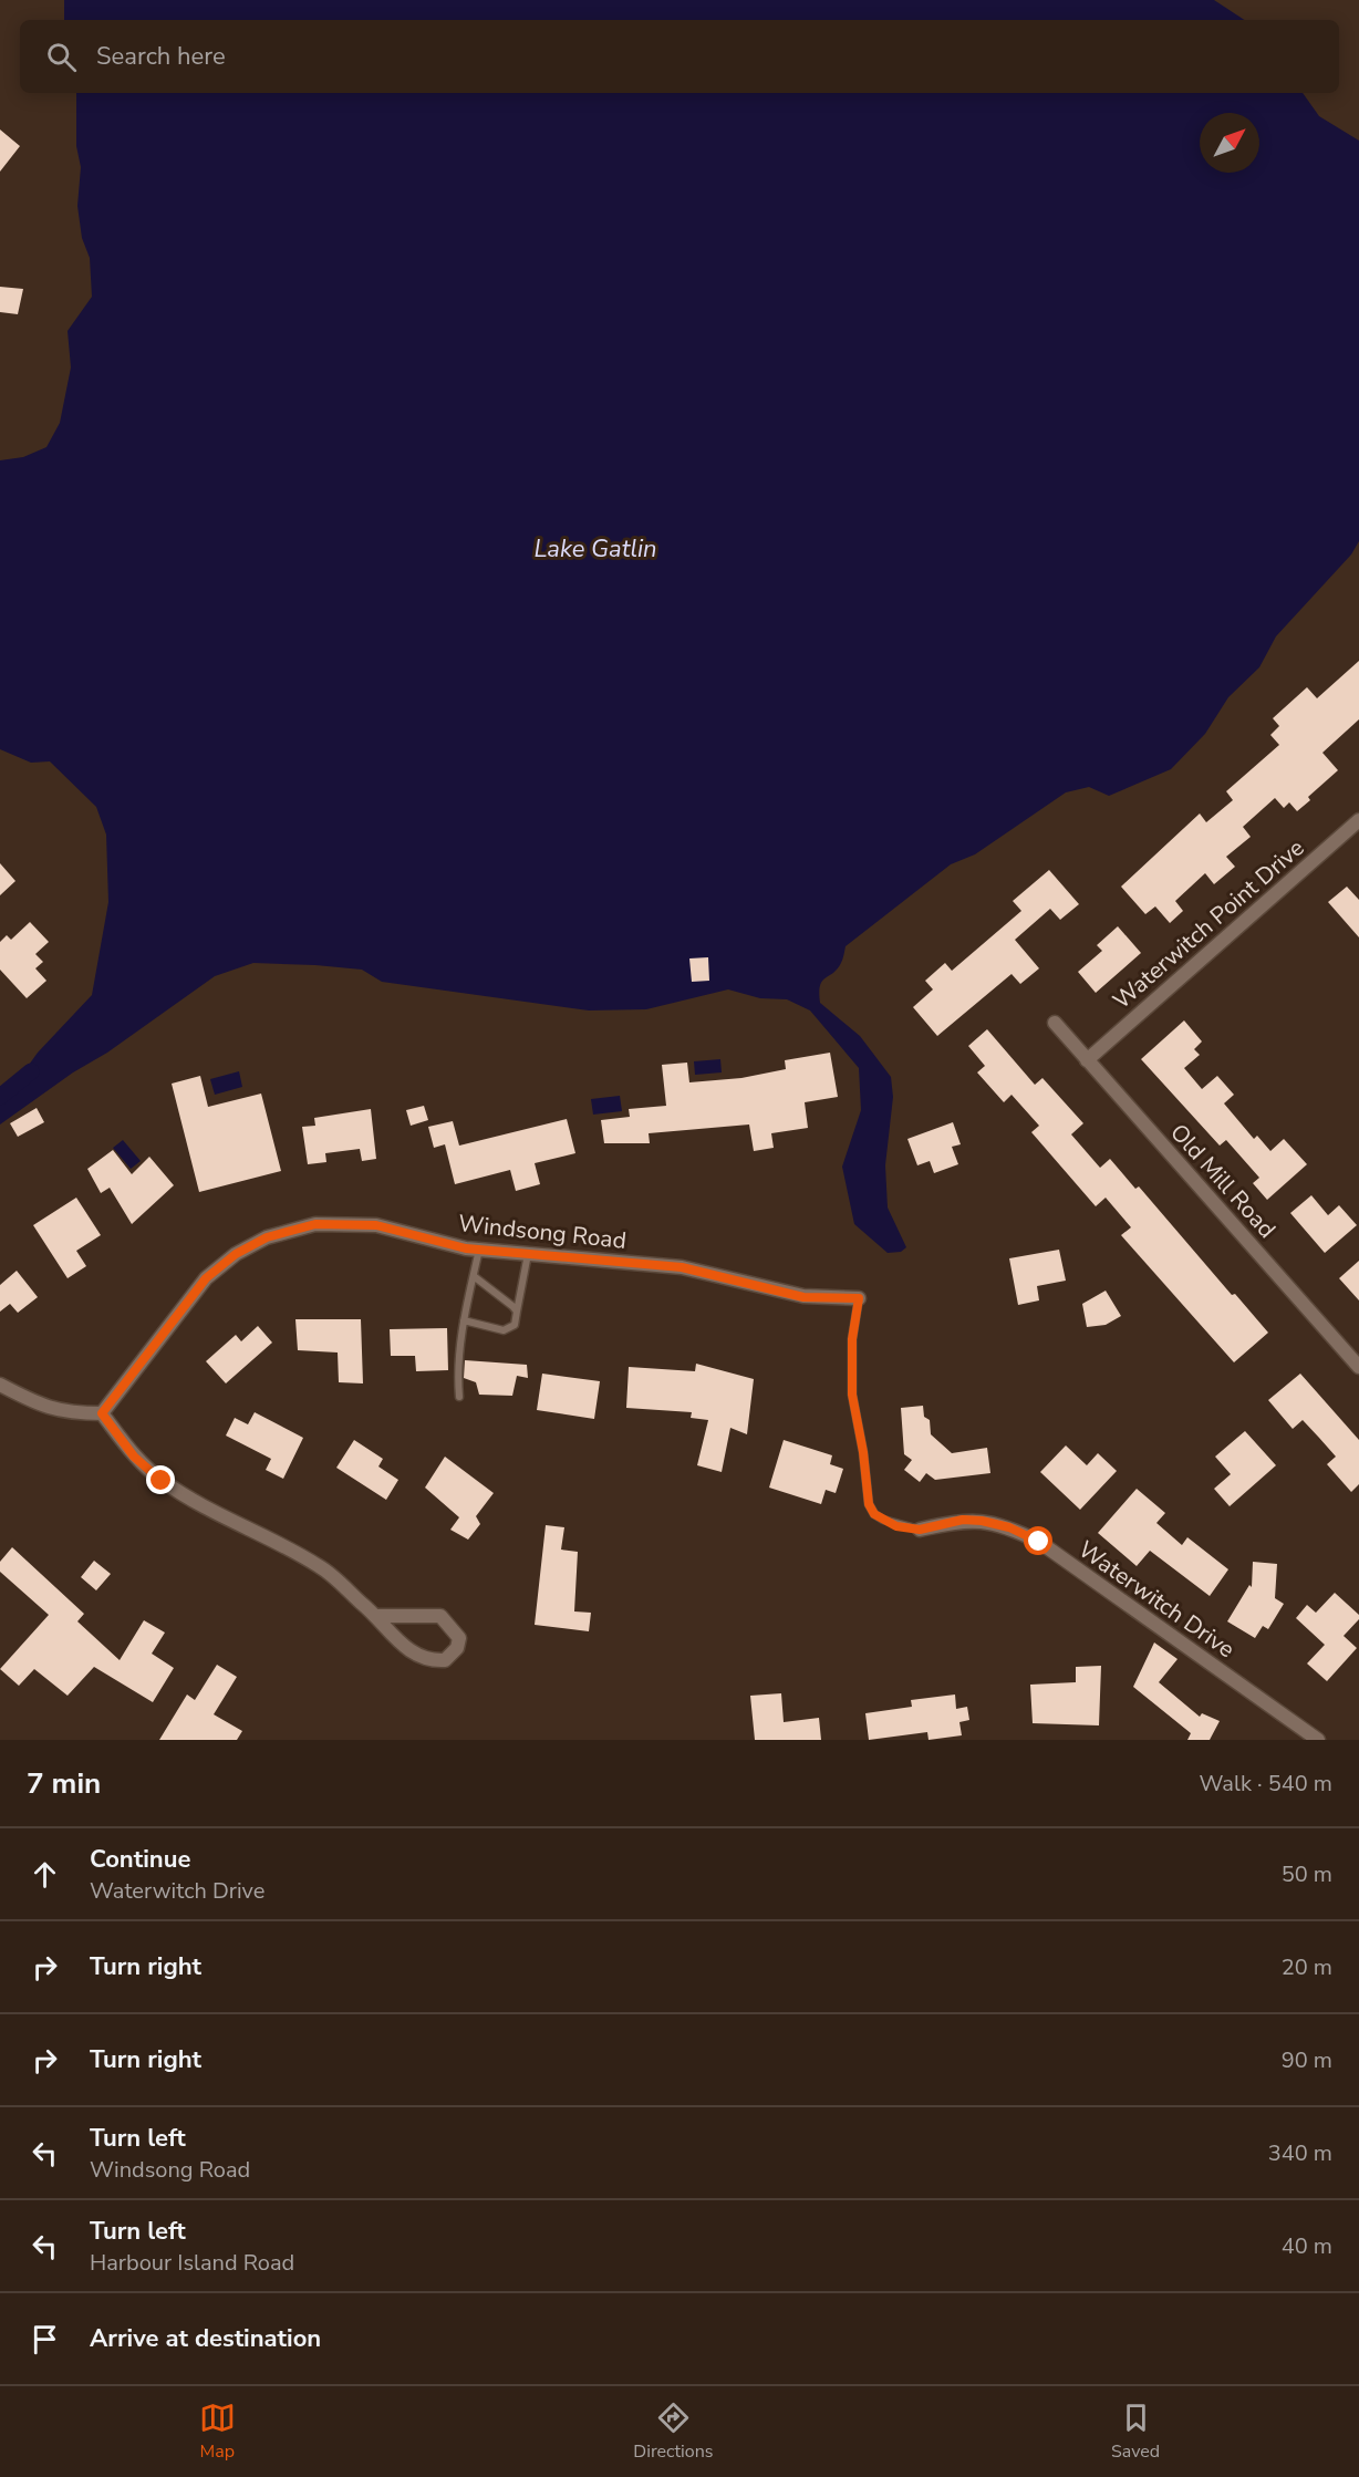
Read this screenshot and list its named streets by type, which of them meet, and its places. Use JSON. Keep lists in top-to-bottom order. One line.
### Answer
{"streets":{"street":["Waterwitch Point Drive","Old Mill Road","Windsong Road","Waterwitch Drive"]},"crossings":[["Waterwitch Point Drive","Old Mill Road"]],"water":["Lake Gatlin"],"north":"top right","page":{"search":"Search here","heading":["7 min","Walk · 540 m"],"list":[["Continue","Waterwitch Drive","50 m"],["Turn right","20 m"],["Turn right","90 m"],["Turn left","Windsong Road","340 m"],["Turn left","Harbour Island Road","40 m"],"Arrive at destination"],"nav":["Map","Directions","Saved"]}}
